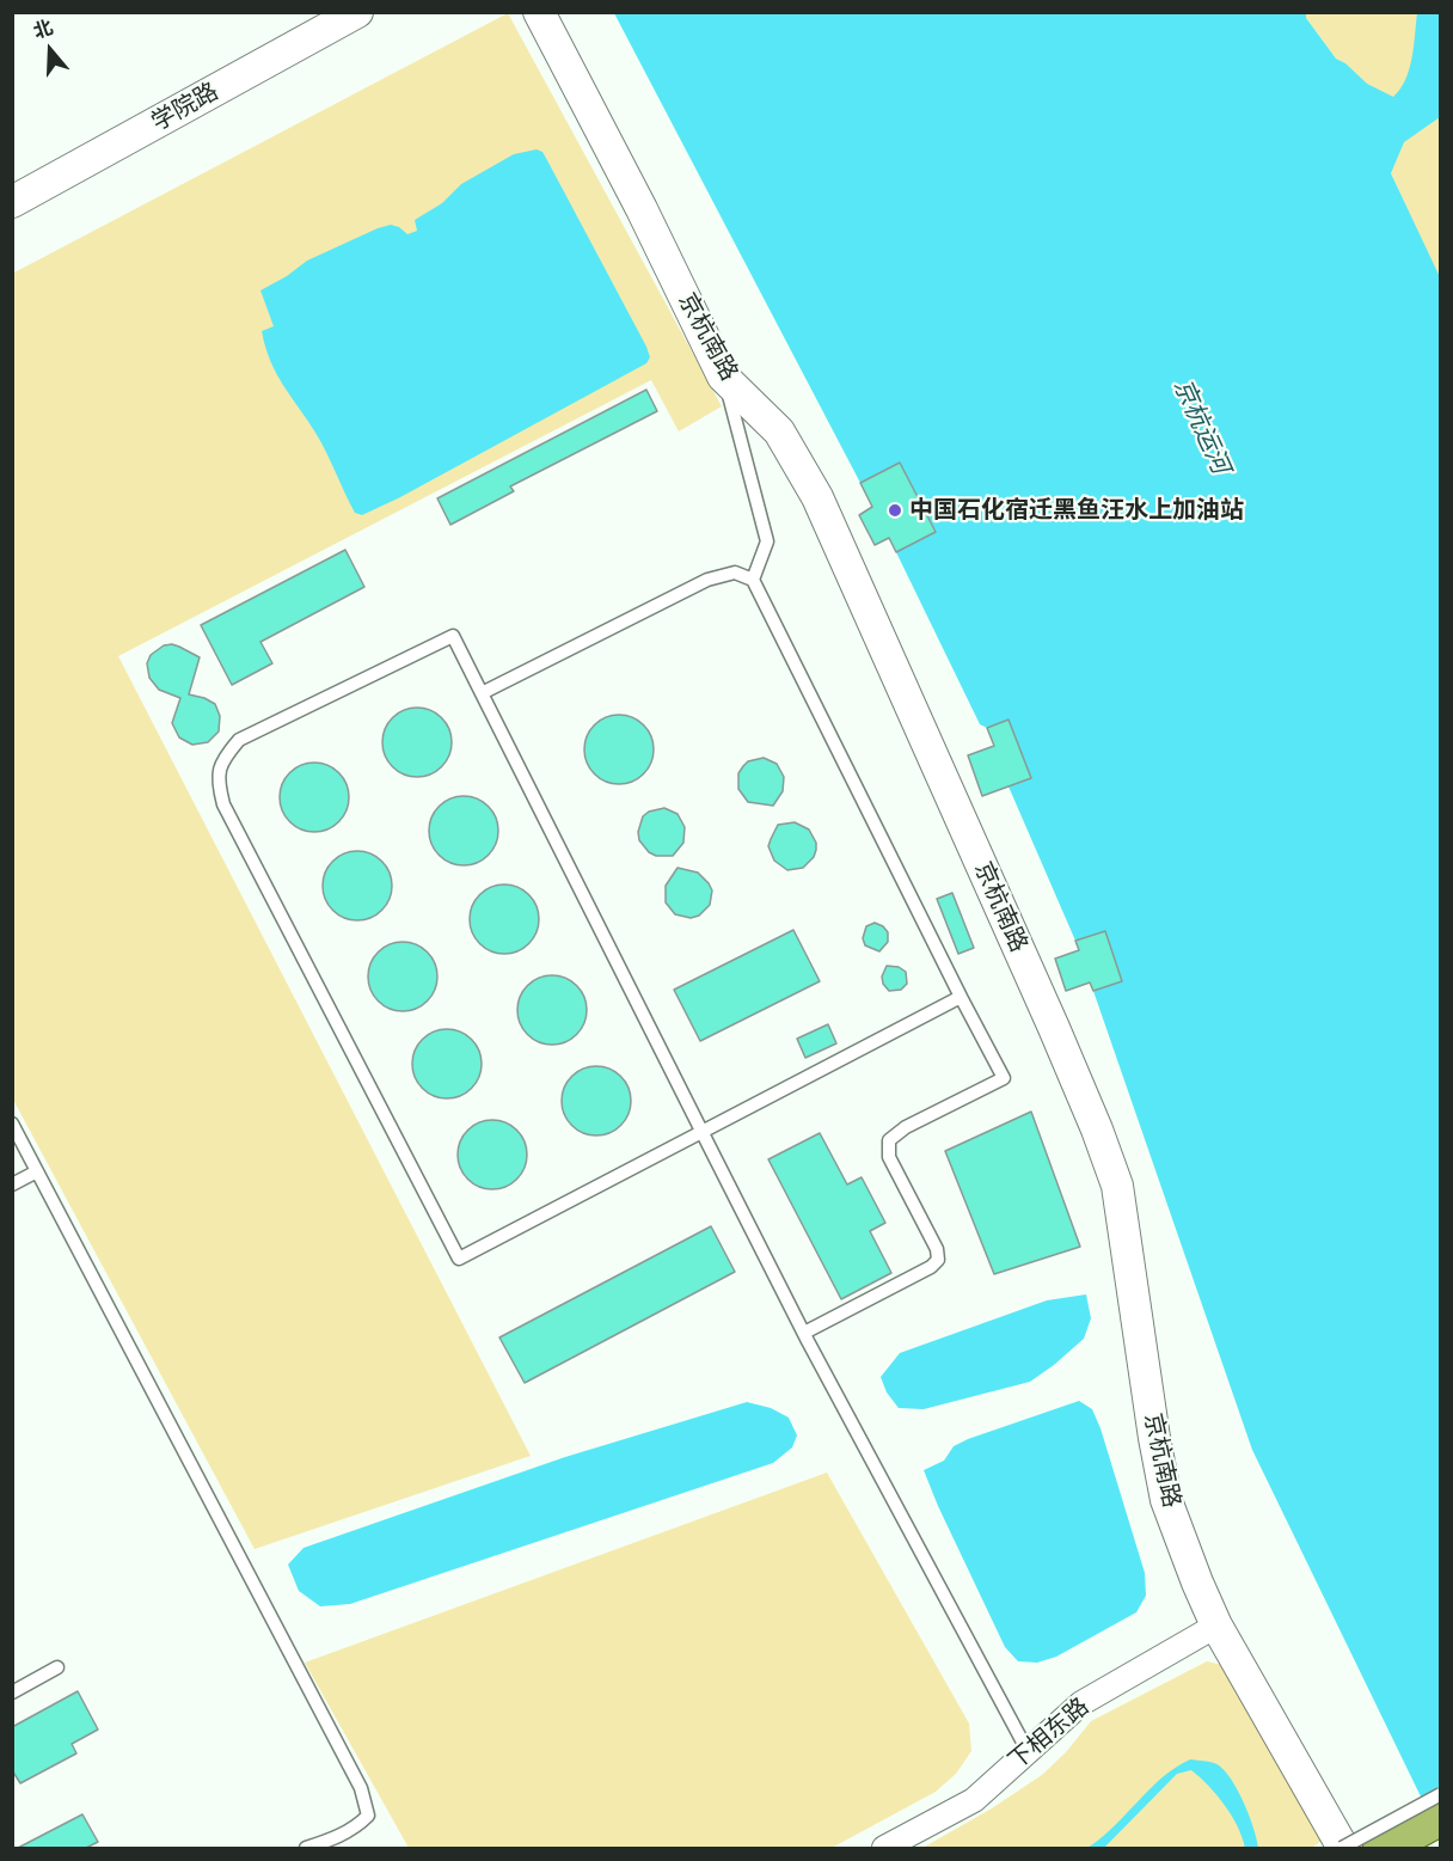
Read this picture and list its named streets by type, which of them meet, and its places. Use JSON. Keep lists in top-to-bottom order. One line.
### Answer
{"streets":{"street":["学院路","京杭南路","下相东路"]},"crossings":[["京杭南路","下相东路"]],"water":["京杭运河"],"places":["中国石化宿迁黑鱼汪水上加油站"],"north":"top"}
